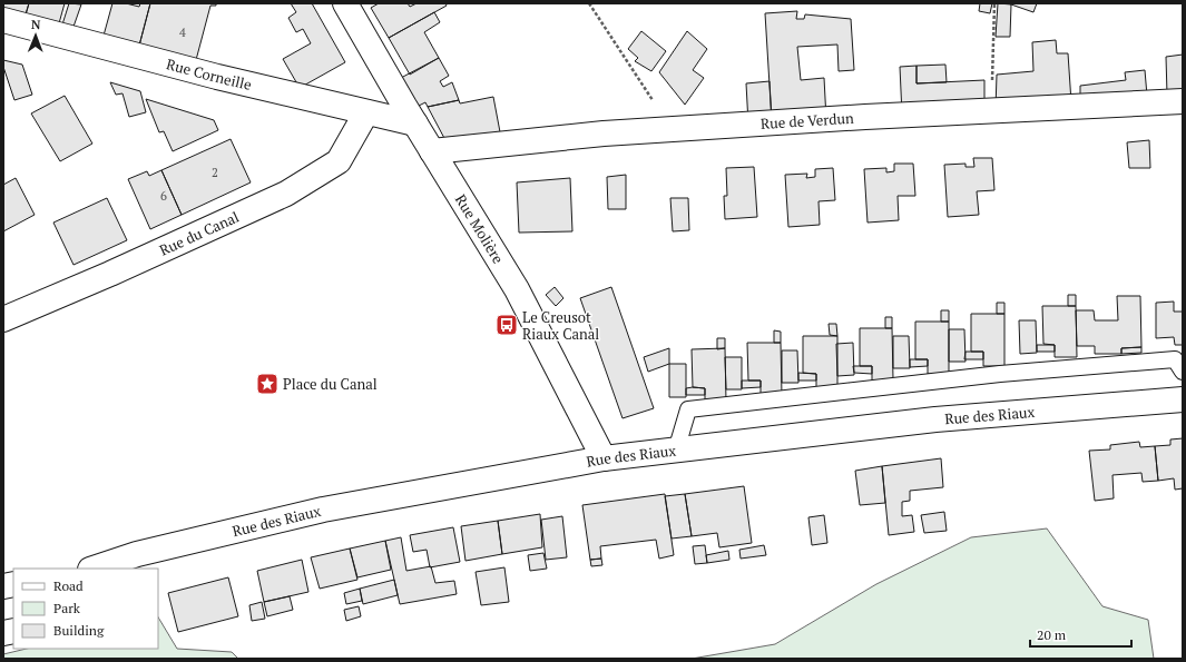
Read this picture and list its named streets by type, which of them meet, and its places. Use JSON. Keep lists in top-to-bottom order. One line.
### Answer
{"streets":{"street":["Rue Corneille","Rue de Verdun","Rue Molière","Rue du Canal","Rue des Riaux"]},"crossings":[["Rue Corneille","Rue Molière"],["Rue Corneille","Rue du Canal"],["Rue de Verdun","Rue Molière"],["Rue Molière","Rue des Riaux"]],"places":{"bus stop":["Le Creusot Riaux Canal"],"place":["Place du Canal"]},"house_numbers":["4","2","6"],"legend":["Road","Park","Building"],"scale_bar":"20 m","north":"top"}
